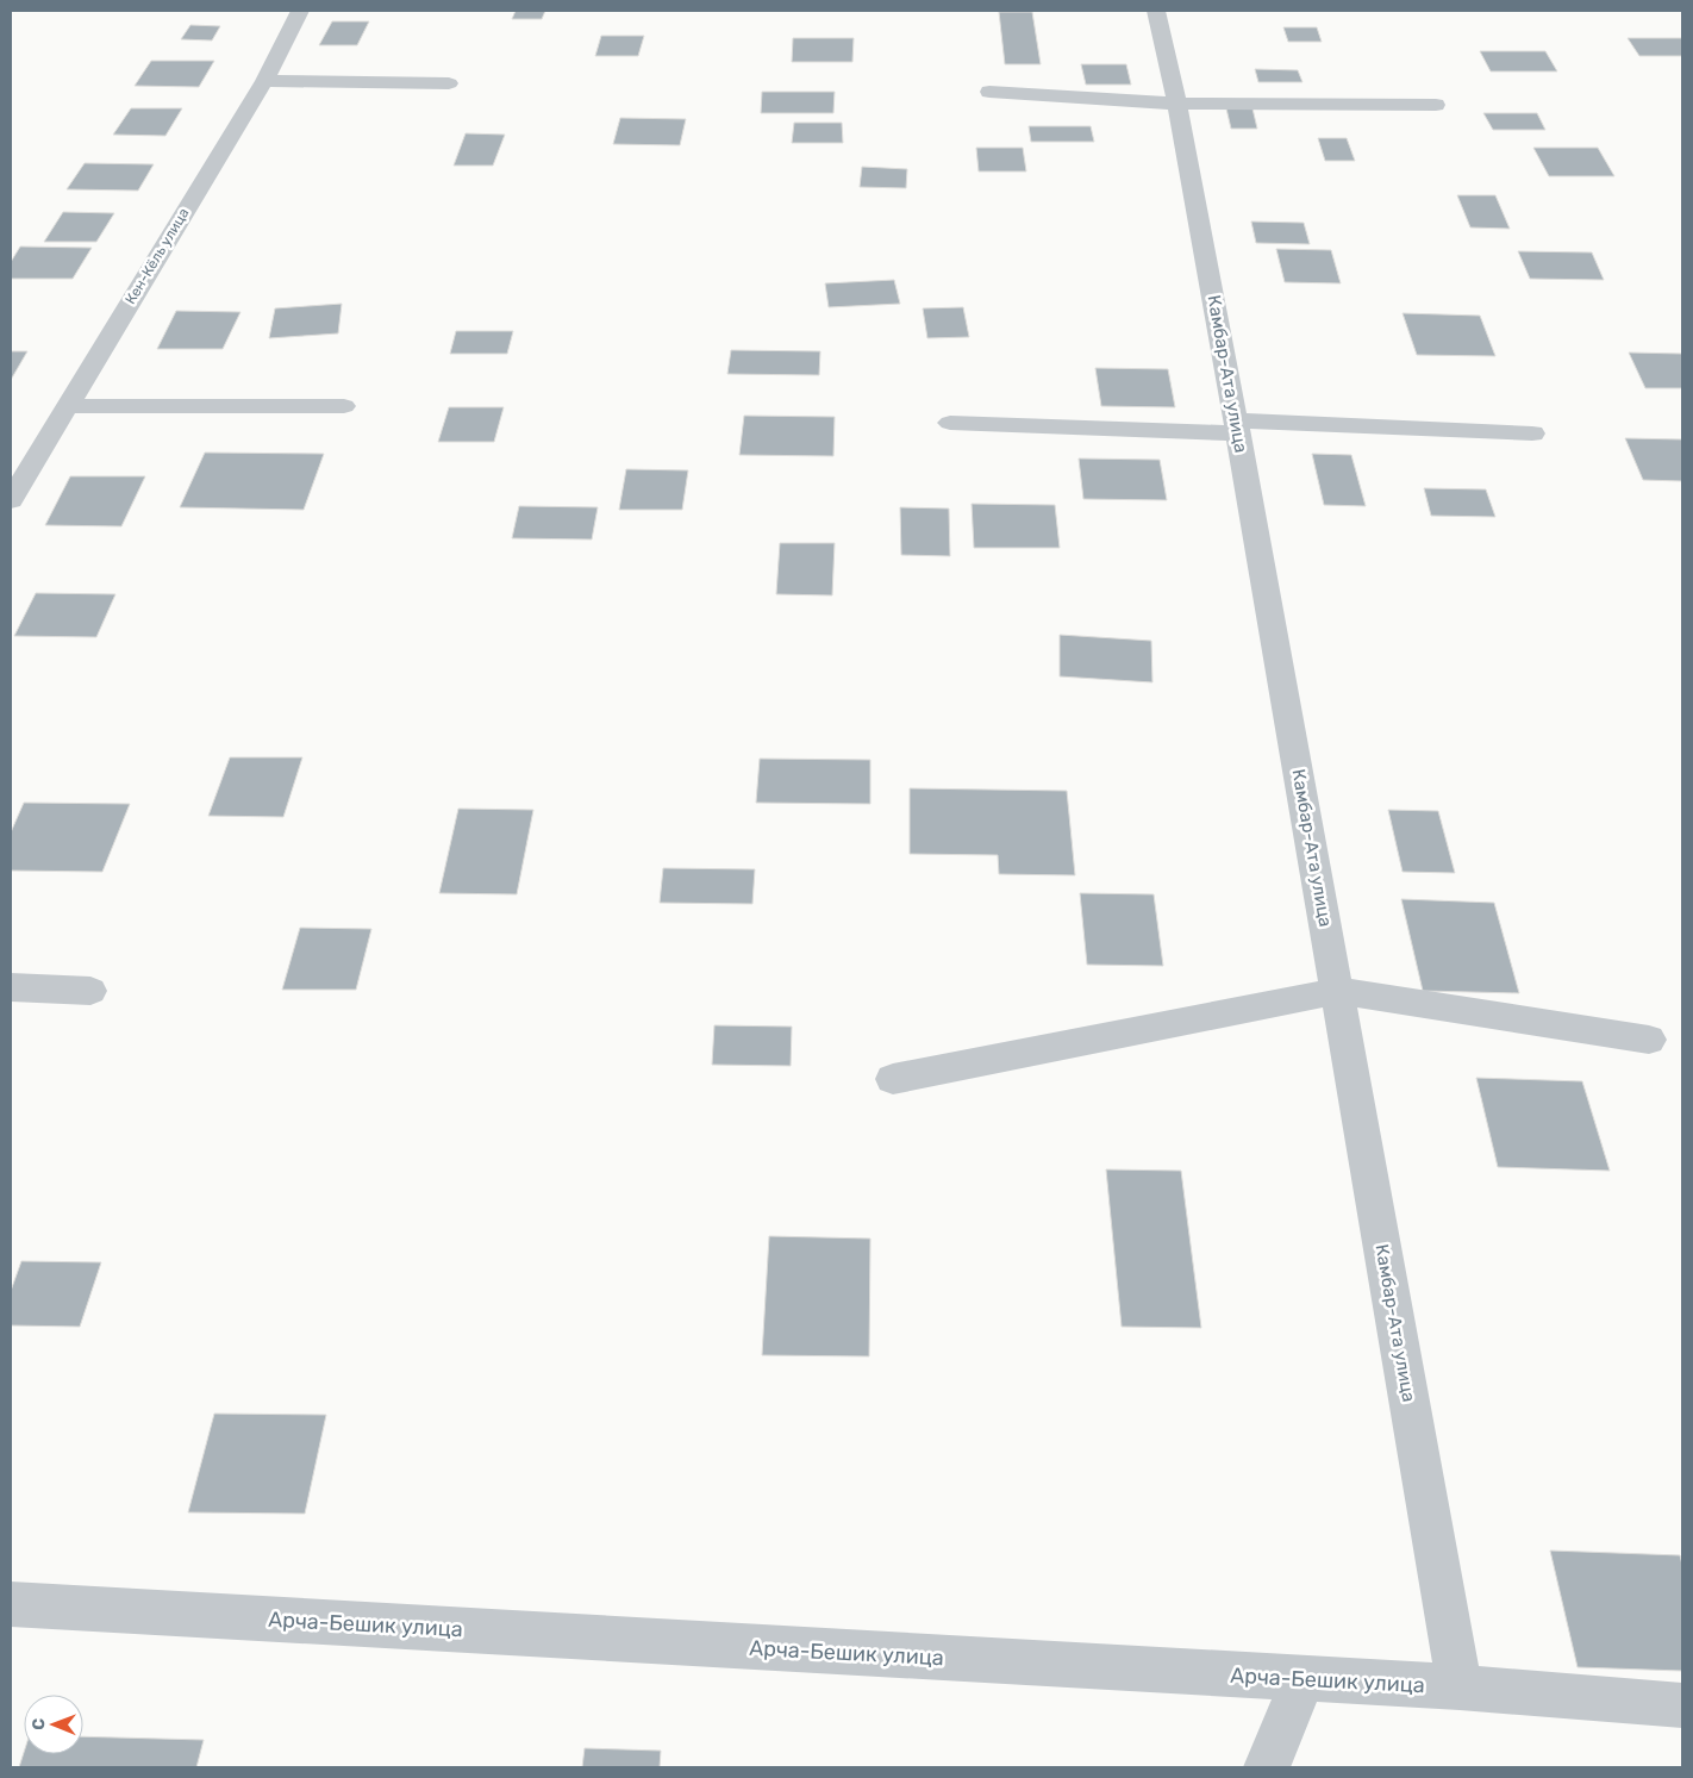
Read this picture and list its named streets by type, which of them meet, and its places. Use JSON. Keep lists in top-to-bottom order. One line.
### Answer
{"streets":{"street":["Кен-Кёль улица","Камбар-Ата улица","Арча-Бешик улица"]},"crossings":[["Камбар-Ата улица","Арча-Бешик улица"]],"north":"left"}
